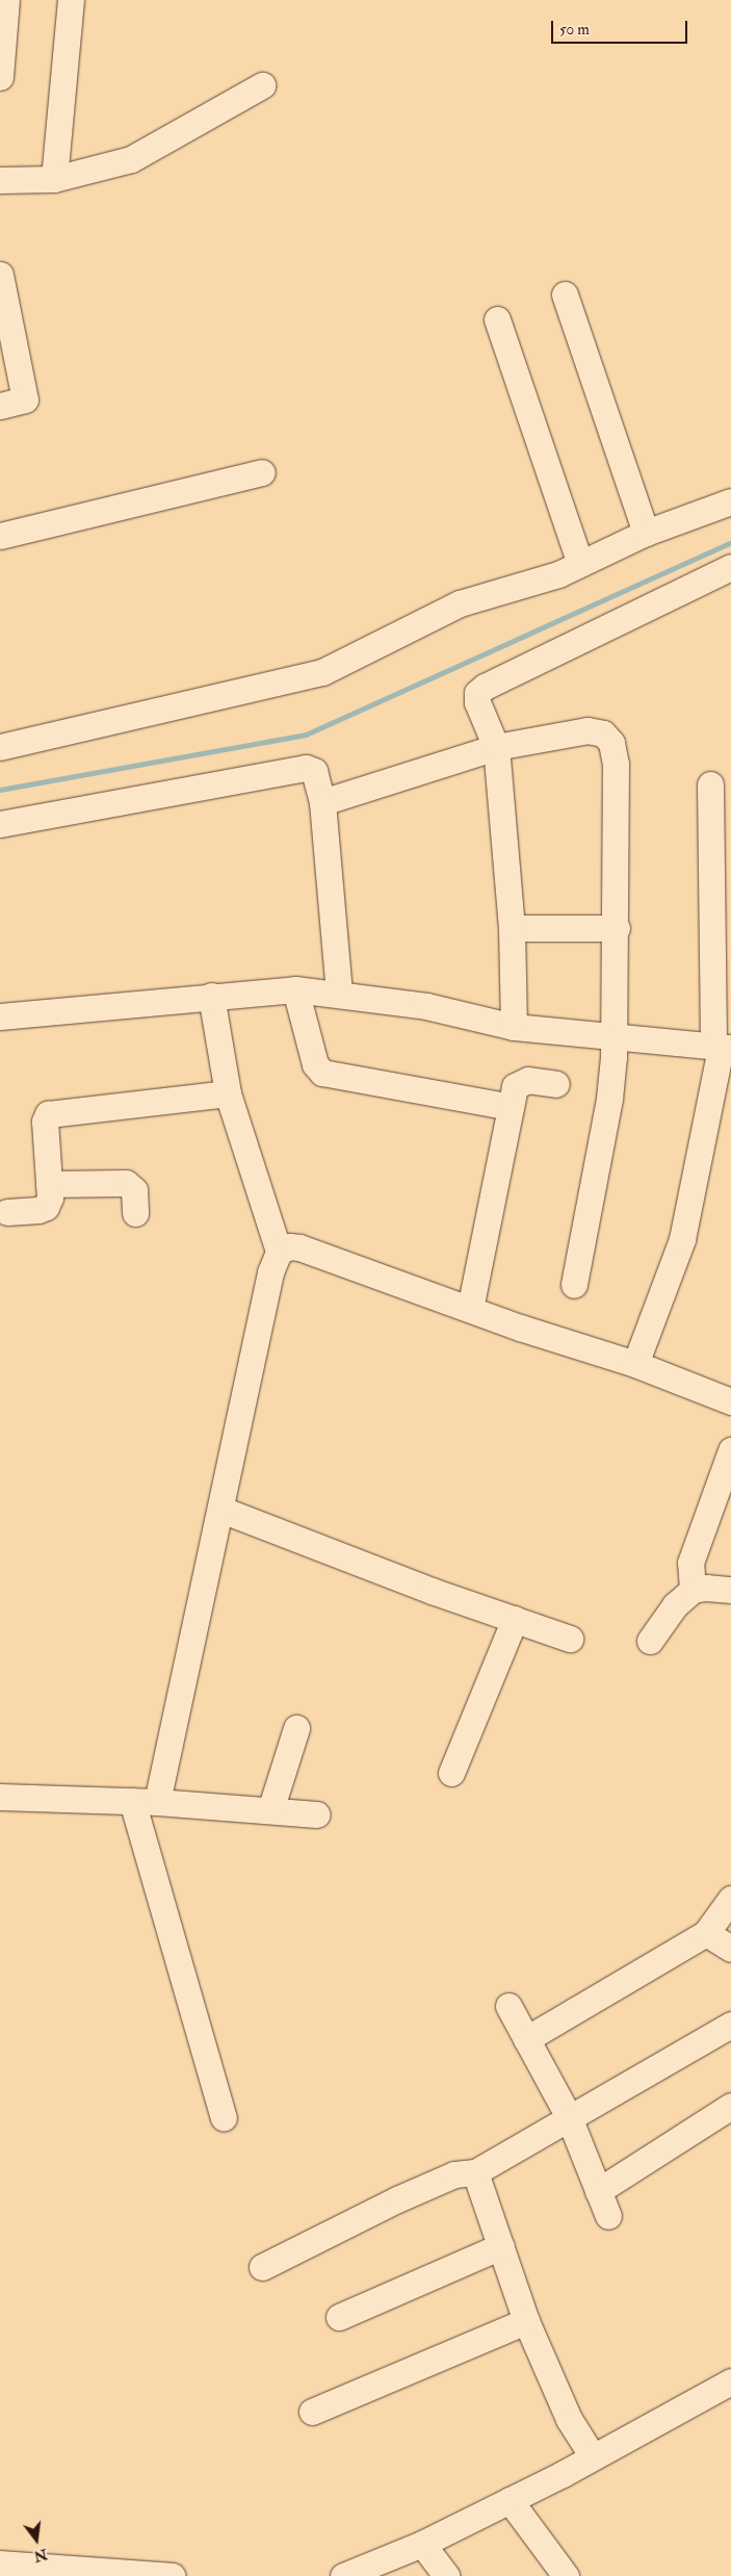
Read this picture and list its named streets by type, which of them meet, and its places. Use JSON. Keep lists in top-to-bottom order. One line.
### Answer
{"scale_bar":"50 m","north":"bottom"}
